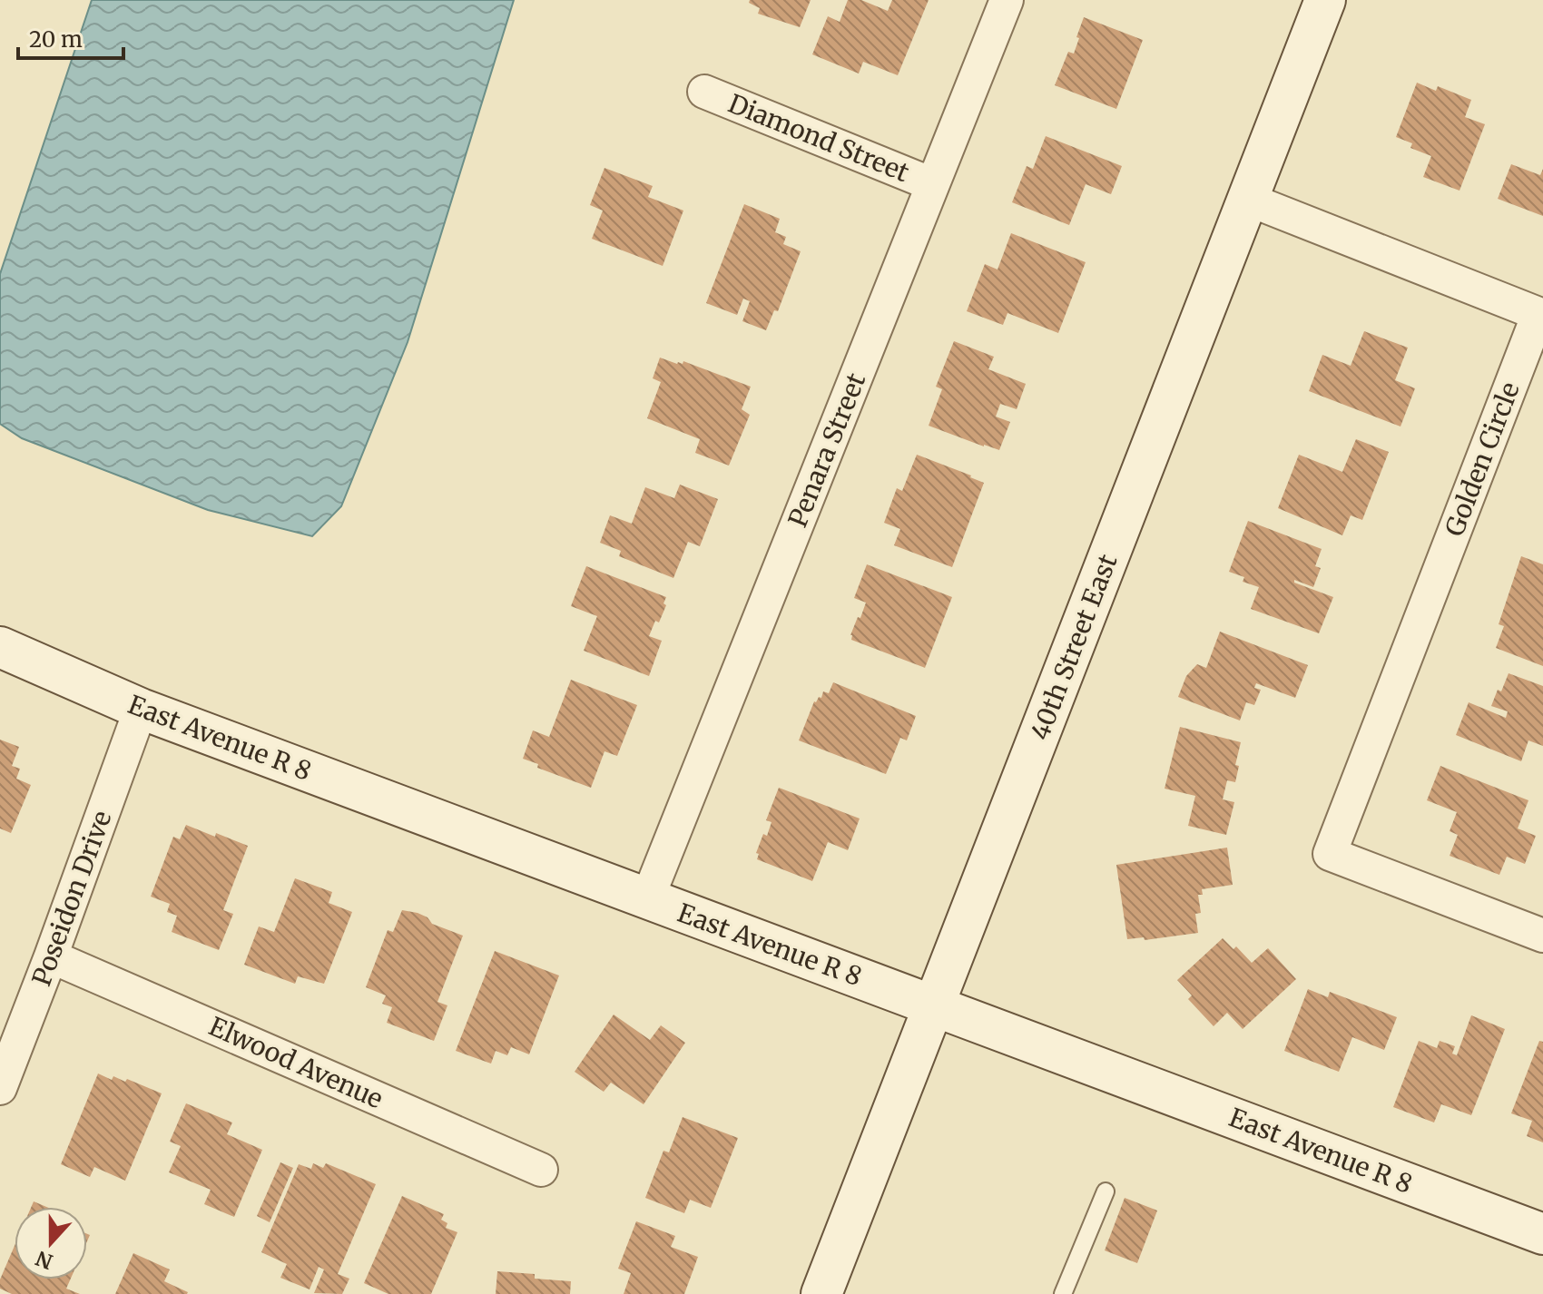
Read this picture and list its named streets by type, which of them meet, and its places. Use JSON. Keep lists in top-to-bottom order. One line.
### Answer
{"streets":{"street":["Diamond Street","Penara Street","Golden Circle","40th Street East","East Avenue R 8","Poseidon Drive","Elwood Avenue"]},"crossings":[["Diamond Street","Penara Street"],["Penara Street","East Avenue R 8"],["Golden Circle","40th Street East"],["40th Street East","East Avenue R 8"],["East Avenue R 8","Poseidon Drive"],["Poseidon Drive","Elwood Avenue"]],"scale_bar":"20 m","north":"bottom"}
